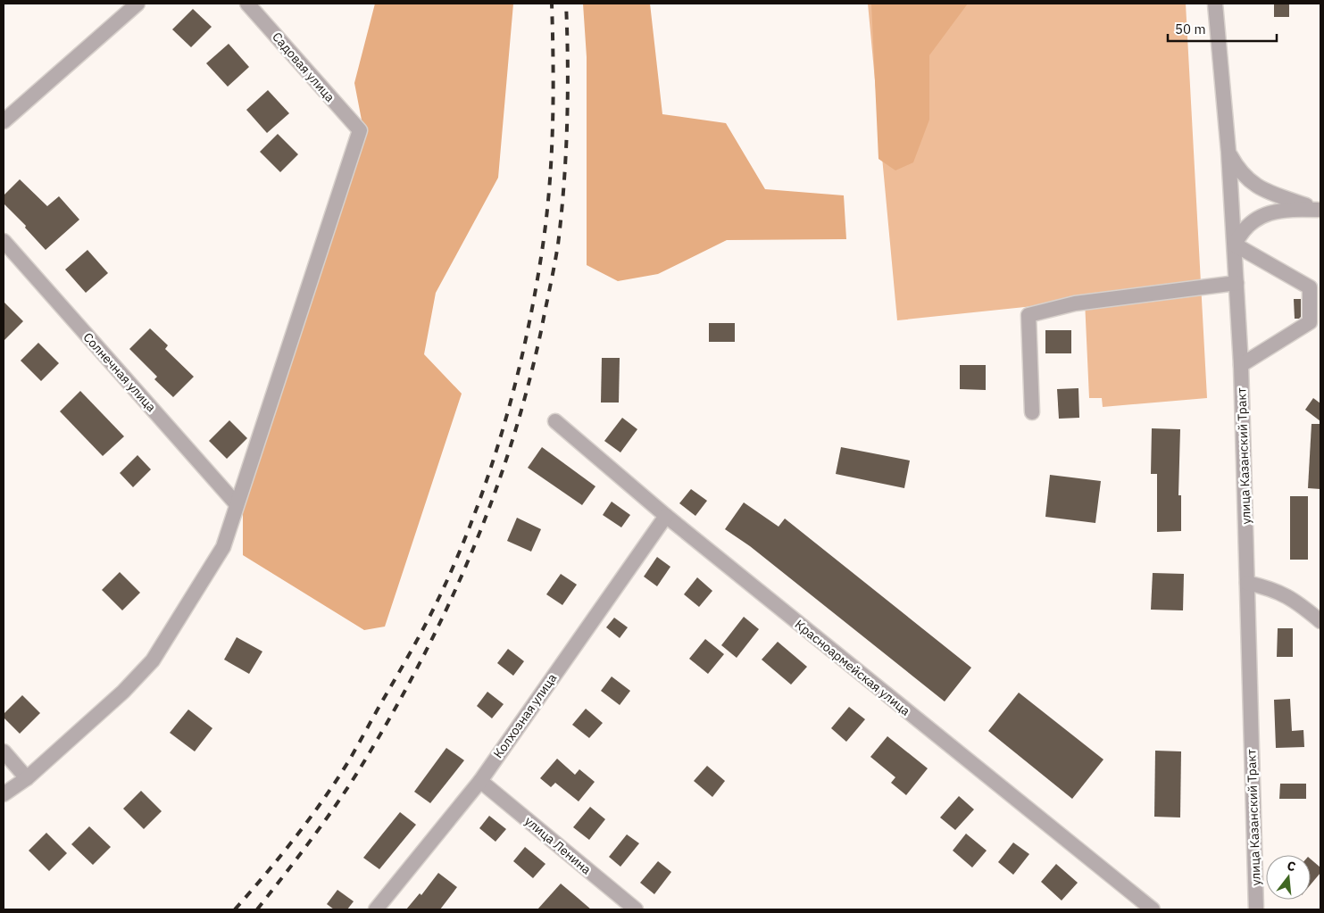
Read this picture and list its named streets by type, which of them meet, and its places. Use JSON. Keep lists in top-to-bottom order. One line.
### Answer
{"streets":{"street":["Садовая улица","Солнечная улица","улица Казанский Тракт","Красноармейская улица","Колхозная улица","улица Ленина"]},"crossings":[["Садовая улица","Солнечная улица"],["Красноармейская улица","Колхозная улица"],["Колхозная улица","улица Ленина"]],"scale_bar":"50 m","north":"top"}
